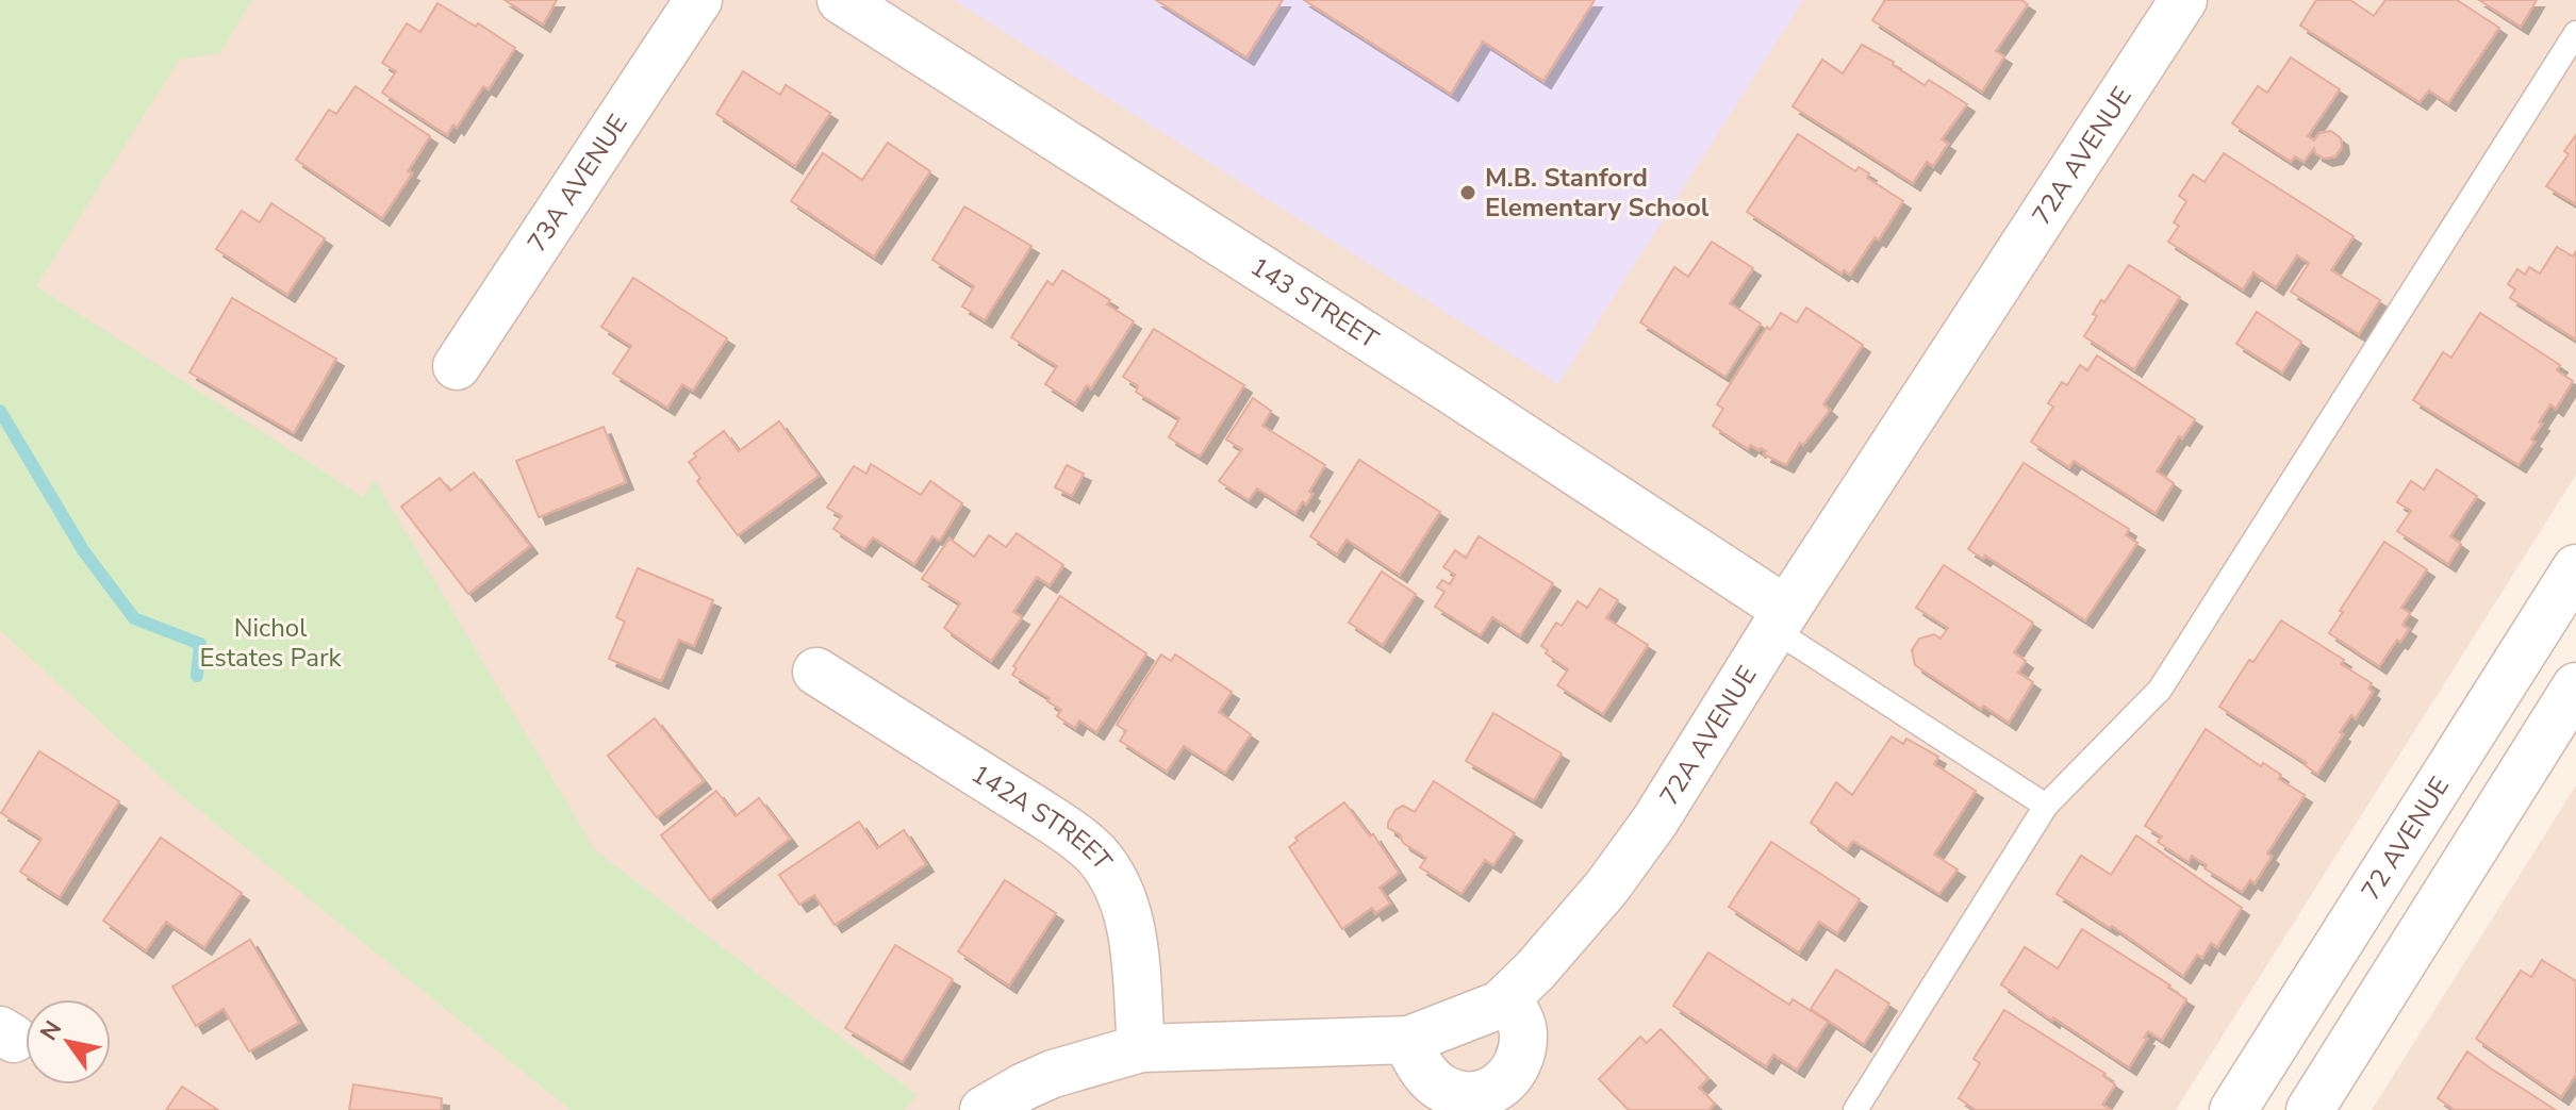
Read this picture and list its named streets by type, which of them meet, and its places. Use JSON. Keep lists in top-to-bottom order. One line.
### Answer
{"streets":{"street":["72A AVENUE","73A AVENUE","143 STREET","142A STREET","72 AVENUE"]},"crossings":[["72A AVENUE","143 STREET"],["72A AVENUE","142A STREET"]],"parks":["Nichol Estates Park"],"places":["M.B. Stanford Elementary School"],"north":"top left"}
